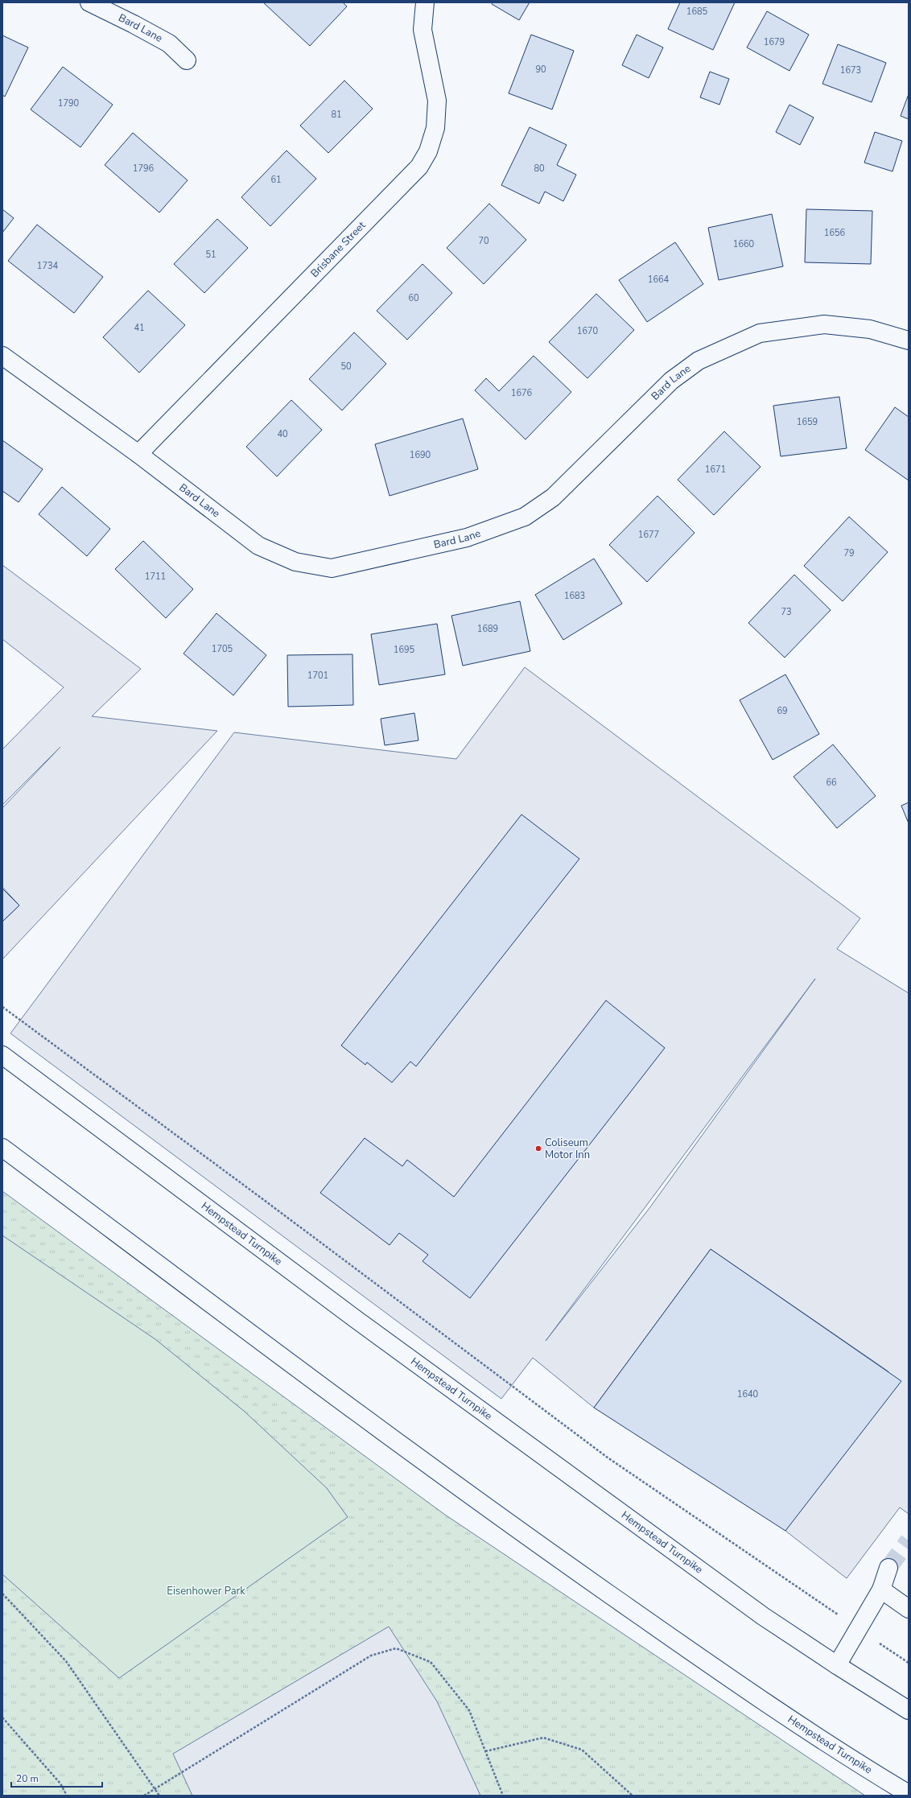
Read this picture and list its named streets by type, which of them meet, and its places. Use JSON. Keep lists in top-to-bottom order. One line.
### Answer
{"streets":{"main road":["Bard Lane","Brisbane Street","Hempstead Turnpike"]},"crossings":[["Bard Lane","Brisbane Street"]],"parks":["Eisenhower Park"],"places":["Coliseum Motor Inn"],"house_numbers":["1685","1679","90","1673","1790","81","1796","80","61","1656","70","1660","51","1734","1664","60","41","1670","50","1676","1659","40","1690","1671","1677","79","1711","1683","73","1689","1705","1695","1701","69","66","1640"],"scale_bar":"20 m"}
